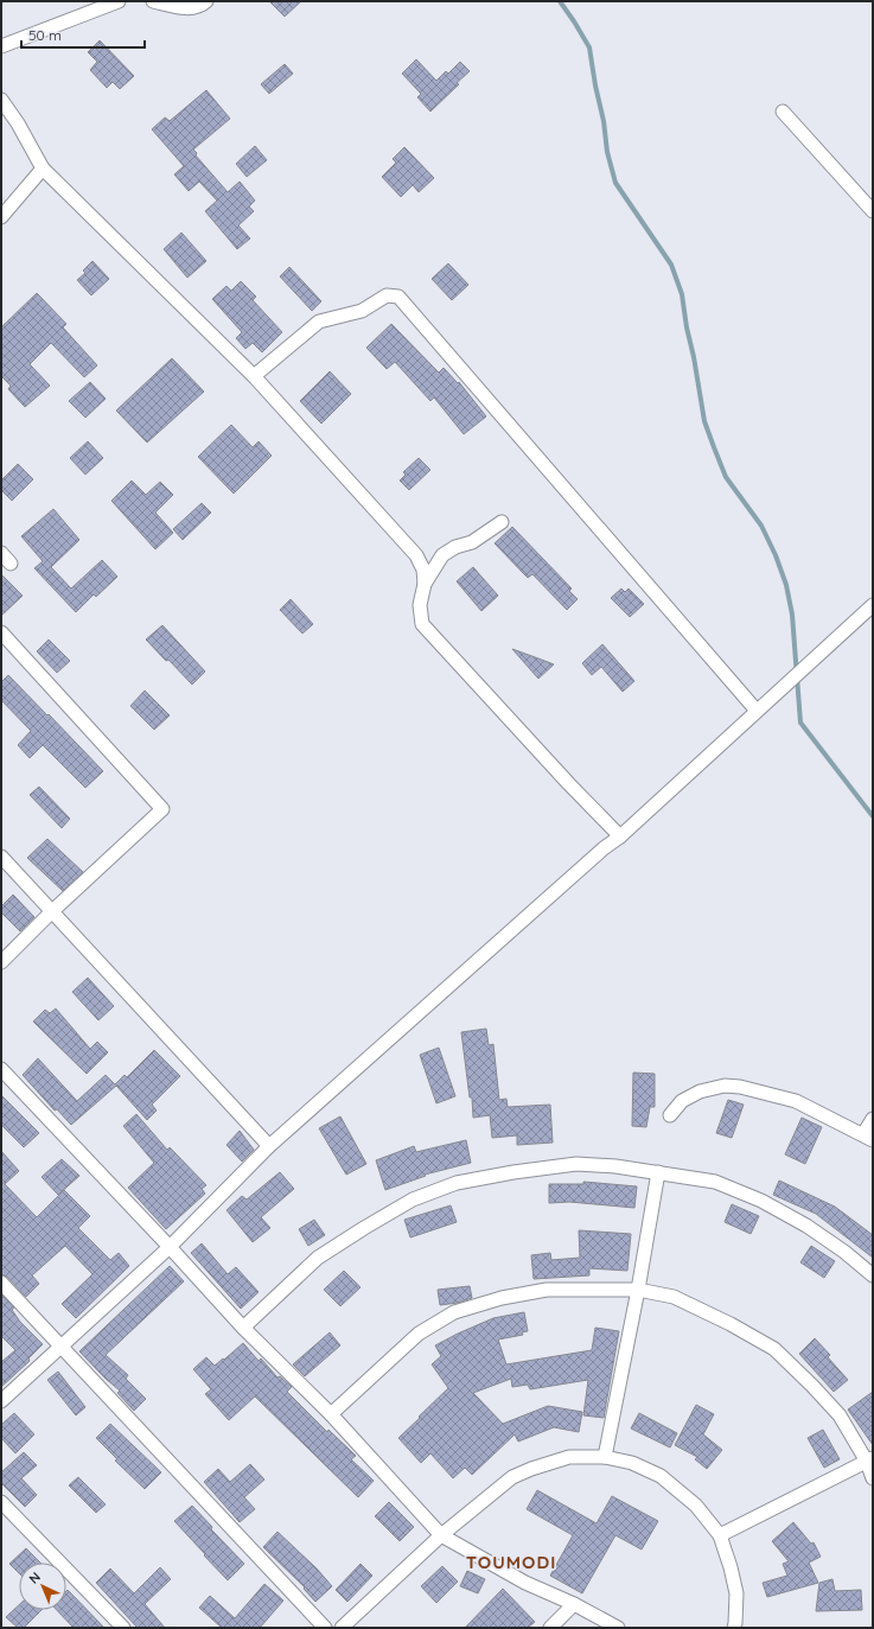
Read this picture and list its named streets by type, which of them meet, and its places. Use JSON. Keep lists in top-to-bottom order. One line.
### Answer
{"districts":["TOUMODI"],"scale_bar":"50 m","north":"top left"}
